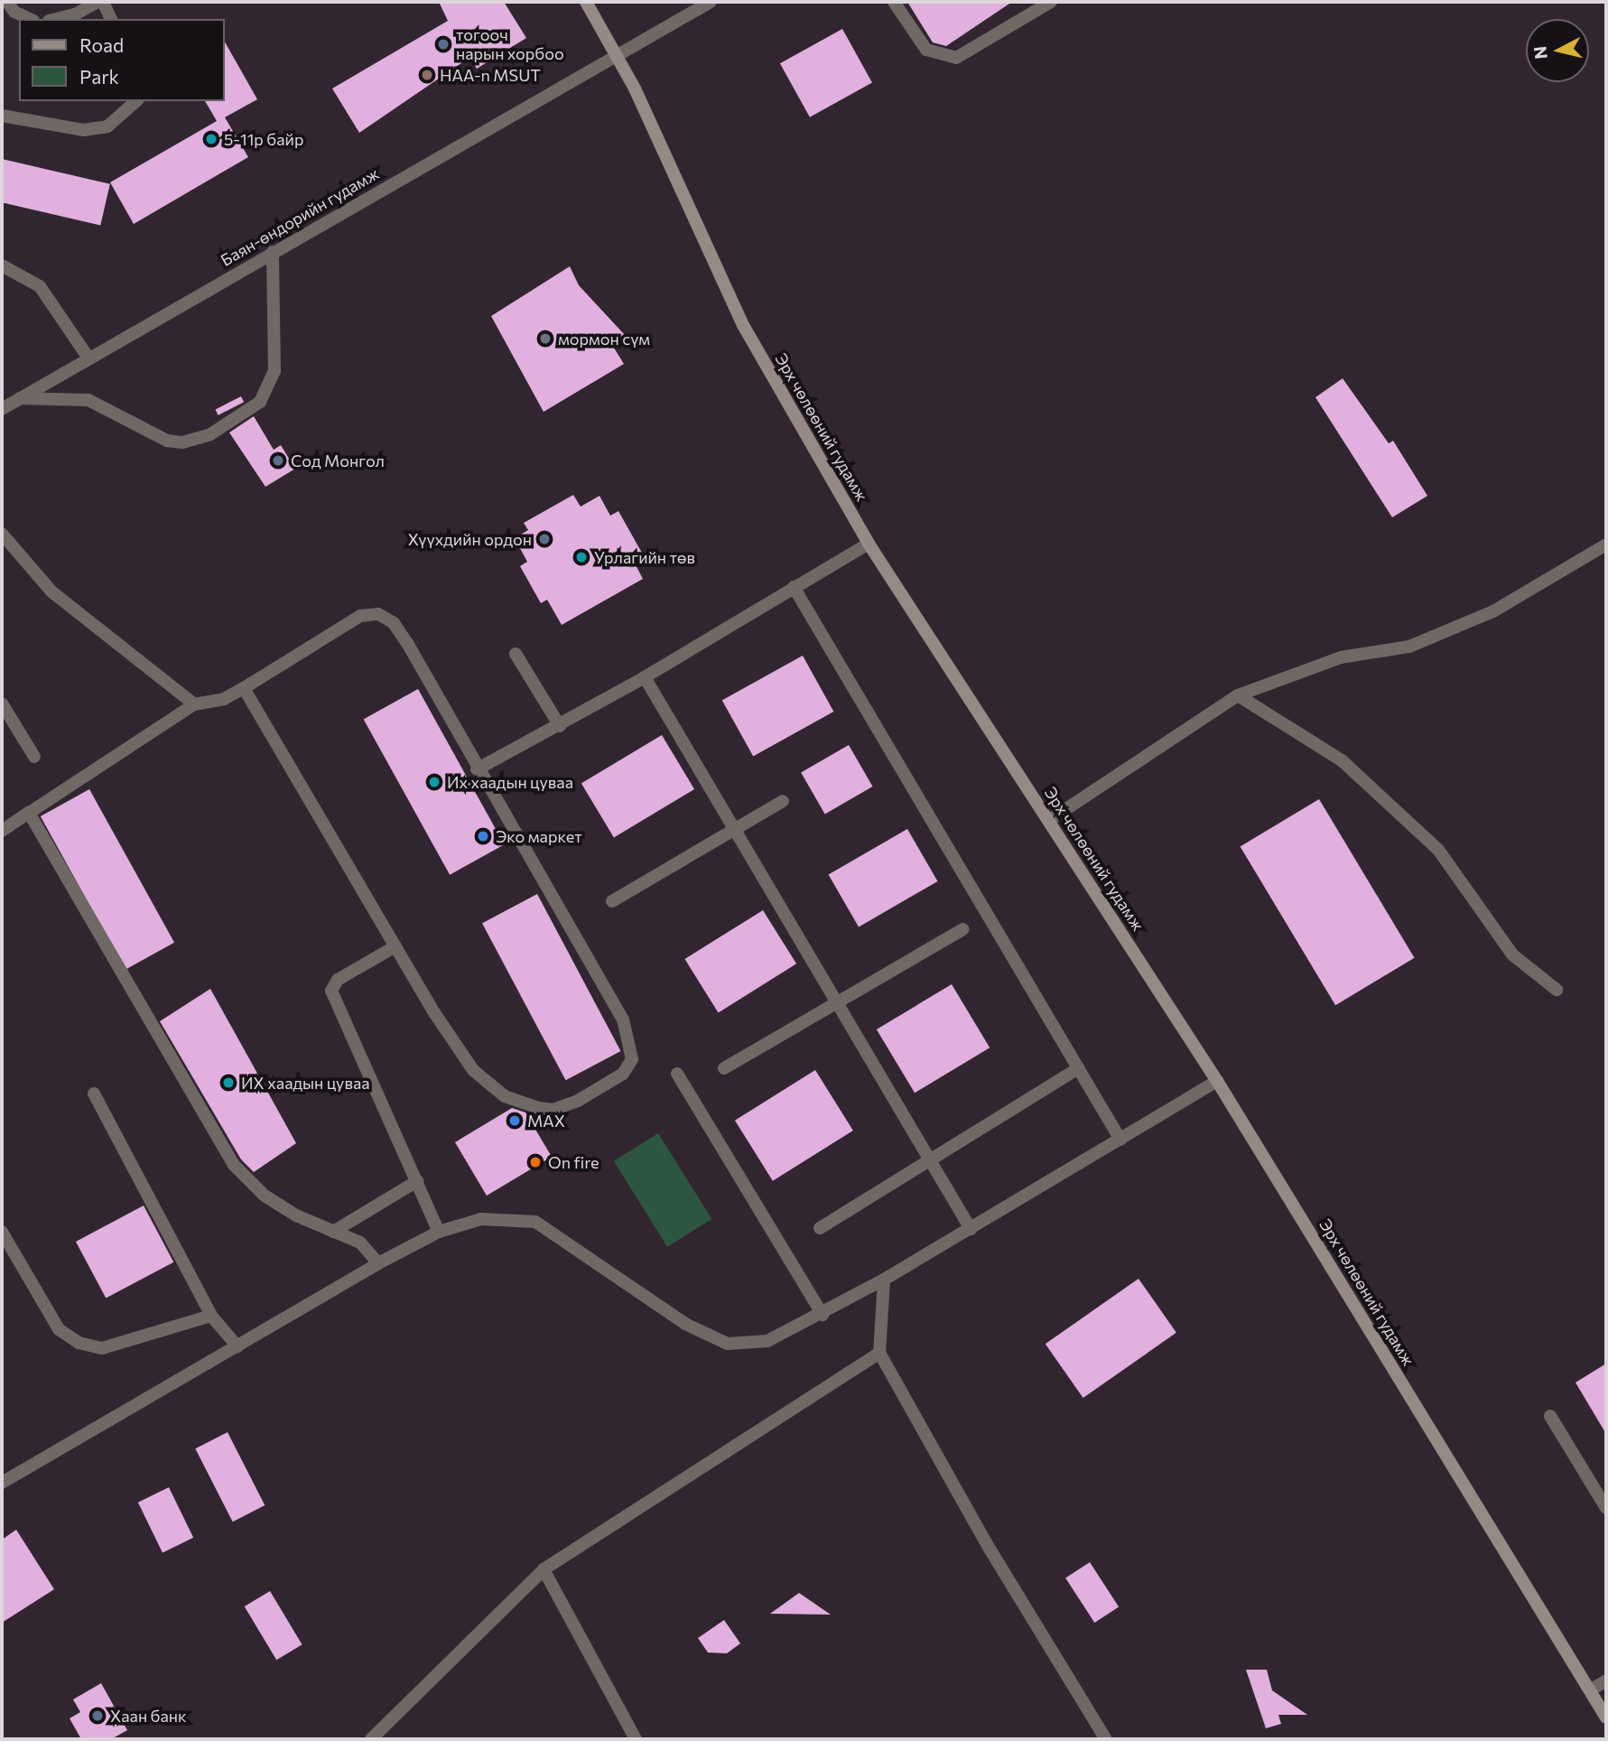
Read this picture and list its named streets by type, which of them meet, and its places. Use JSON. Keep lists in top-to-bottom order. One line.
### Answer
{"streets":{"main road":["Эрх чөлөөний гудамж"],"street":["Баян-өндорийн гудамж"]},"crossings":[["Баян-өндорийн гудамж","Эрх чөлөөний гудамж"]],"places":["тогооч нарын хорбоо","HAA-n MSUT","5-11р байр","мормон сүм","Сод Монгол","Хүүхдийн ордон","Урлагийн төв","Их хаадын цуваа","Эко маркет","ИХ хаадын цуваа","МАХ","On fire","Хаан банк"],"legend":["Road","Park"],"north":"left"}
